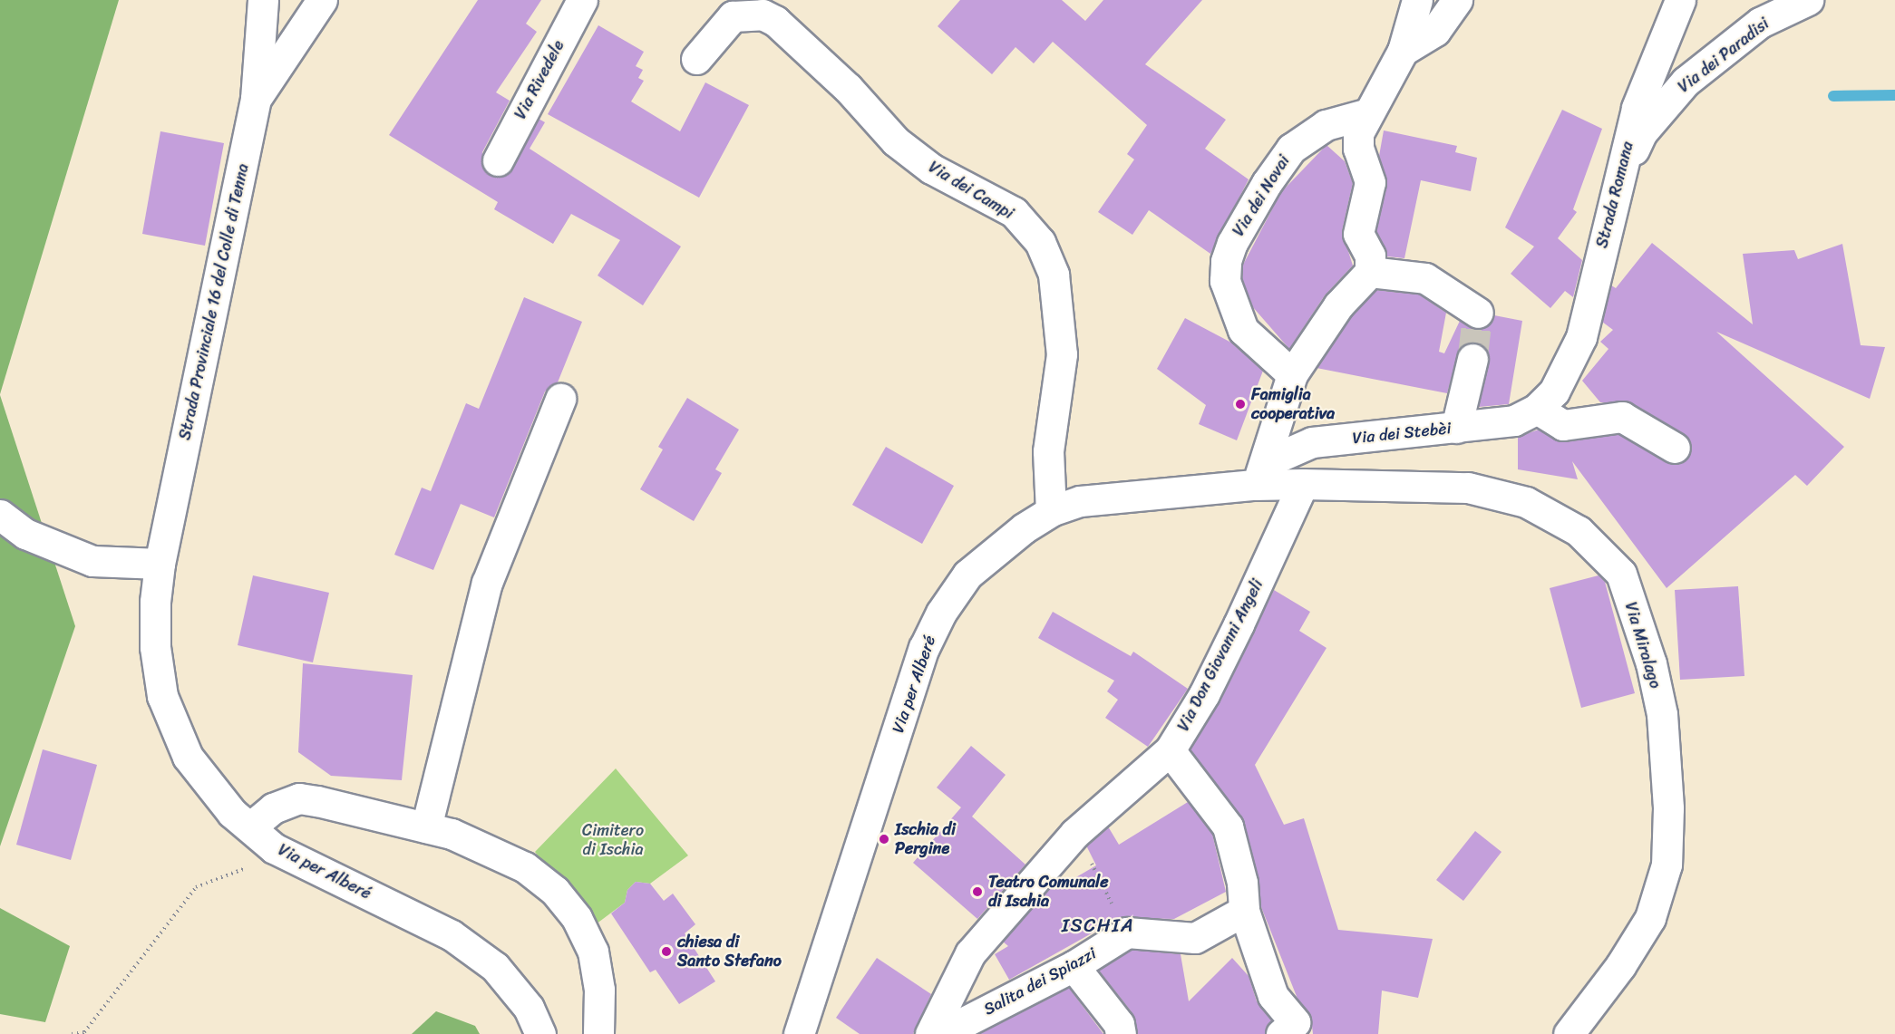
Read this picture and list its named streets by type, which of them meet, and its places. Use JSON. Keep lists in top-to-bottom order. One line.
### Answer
{"streets":{"street":["Via dei Paradisi","Via Rivedele","Via dei Campi","Strada Romana","Via dei Novai","Strada Provinciale 16 del Colle di Tenna","Via dei Stebèi","Via Miralago","Via Don Giovanni Angeli","Via per Alberé","Salita dei Spiazzi"]},"crossings":[["Via dei Paradisi","Strada Romana"],["Via dei Campi","Via per Alberé"],["Strada Romana","Via dei Stebèi"],["Strada Provinciale 16 del Colle di Tenna","Via per Alberé"],["Via dei Stebèi","Via per Alberé"],["Via Miralago","Via Don Giovanni Angeli"],["Via Miralago","Via per Alberé"],["Via Don Giovanni Angeli","Via per Alberé"]],"districts":["ISCHIA"],"parks":["Cimitero di Ischia"],"places":["Famiglia cooperativa","Ischia di Pergine","Teatro Comunale di Ischia","chiesa di Santo Stefano"]}
